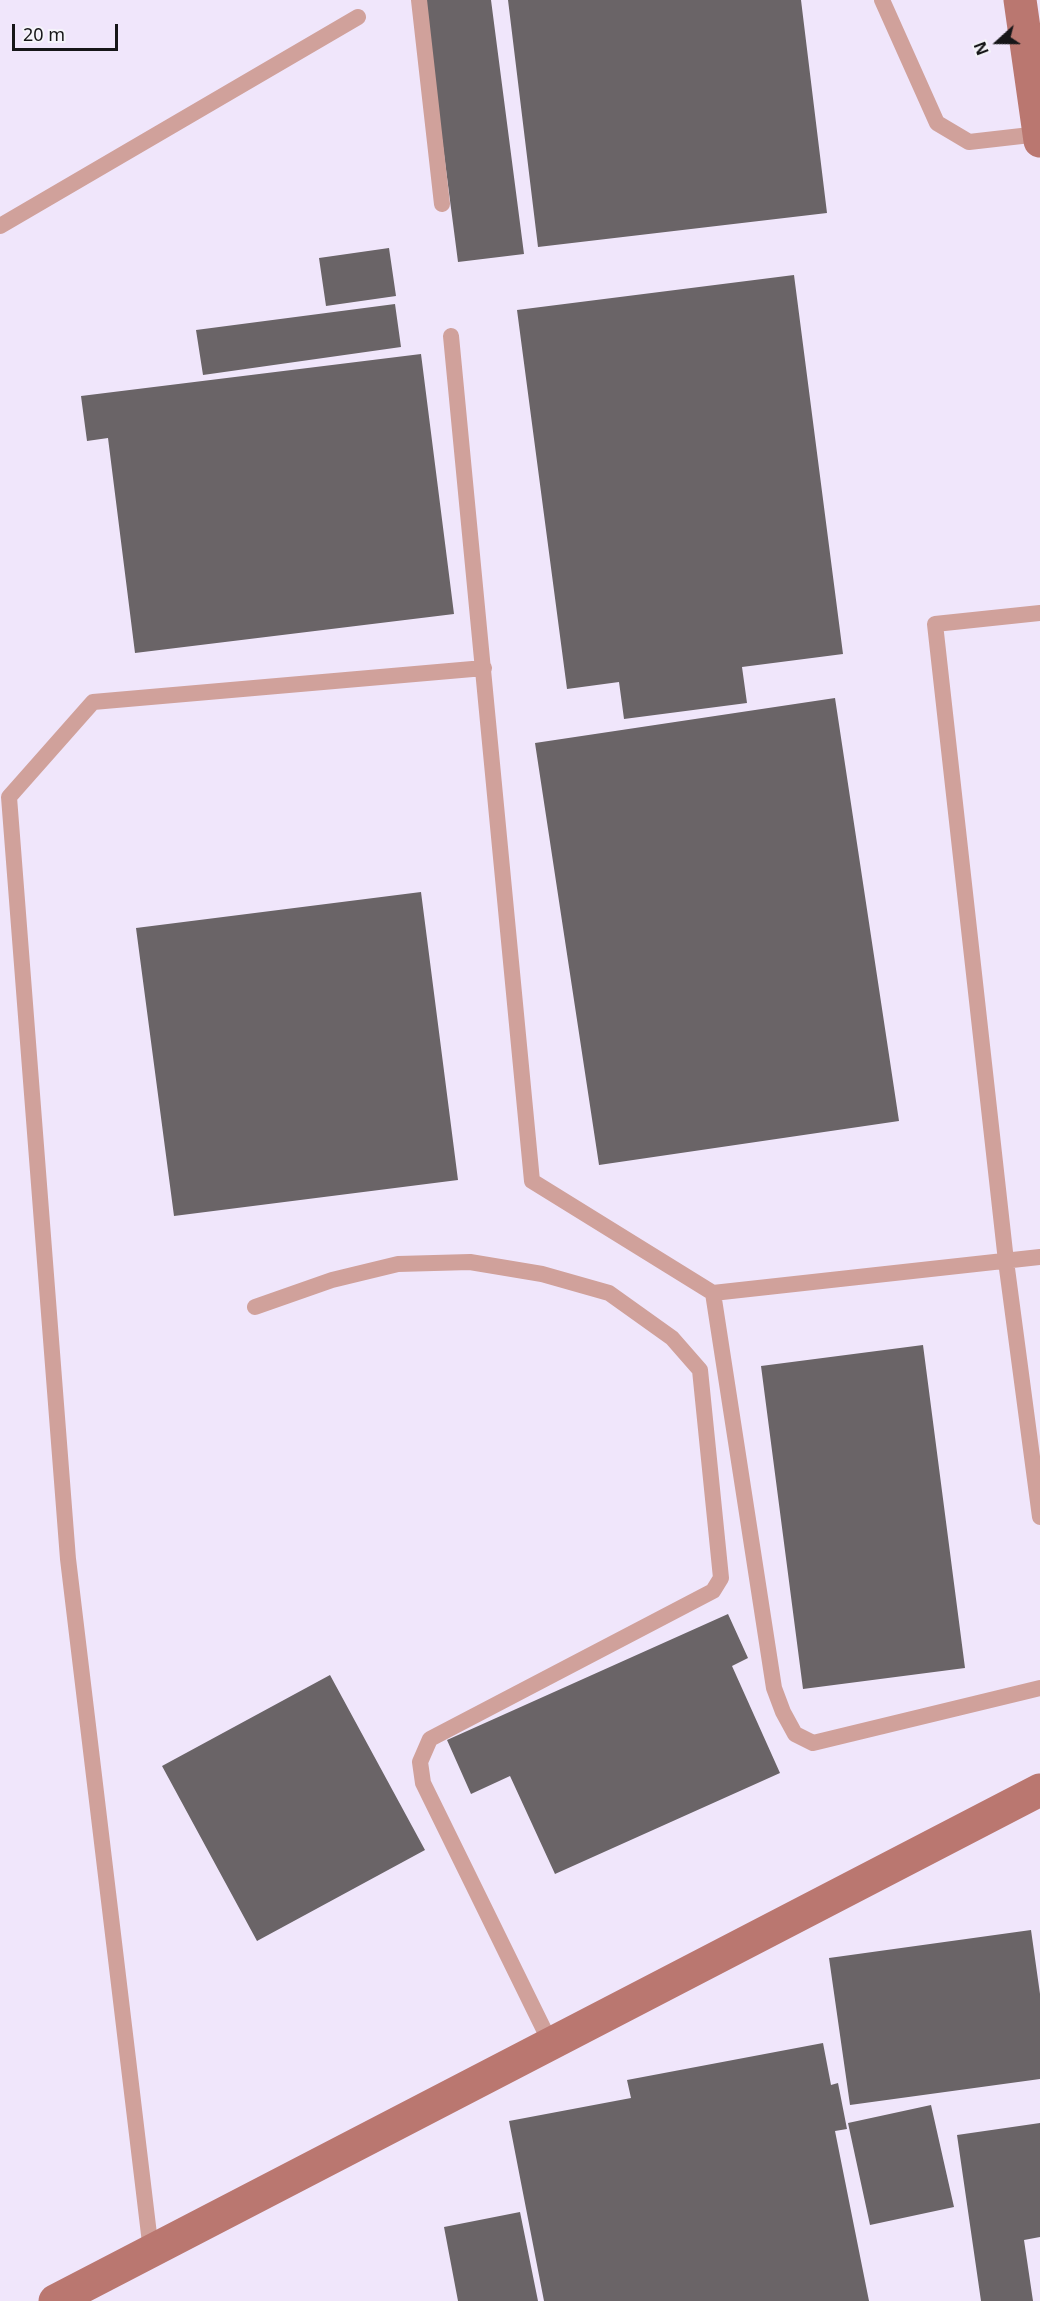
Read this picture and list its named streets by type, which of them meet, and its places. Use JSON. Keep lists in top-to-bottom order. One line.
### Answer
{"scale_bar":"20 m","north":"left"}
